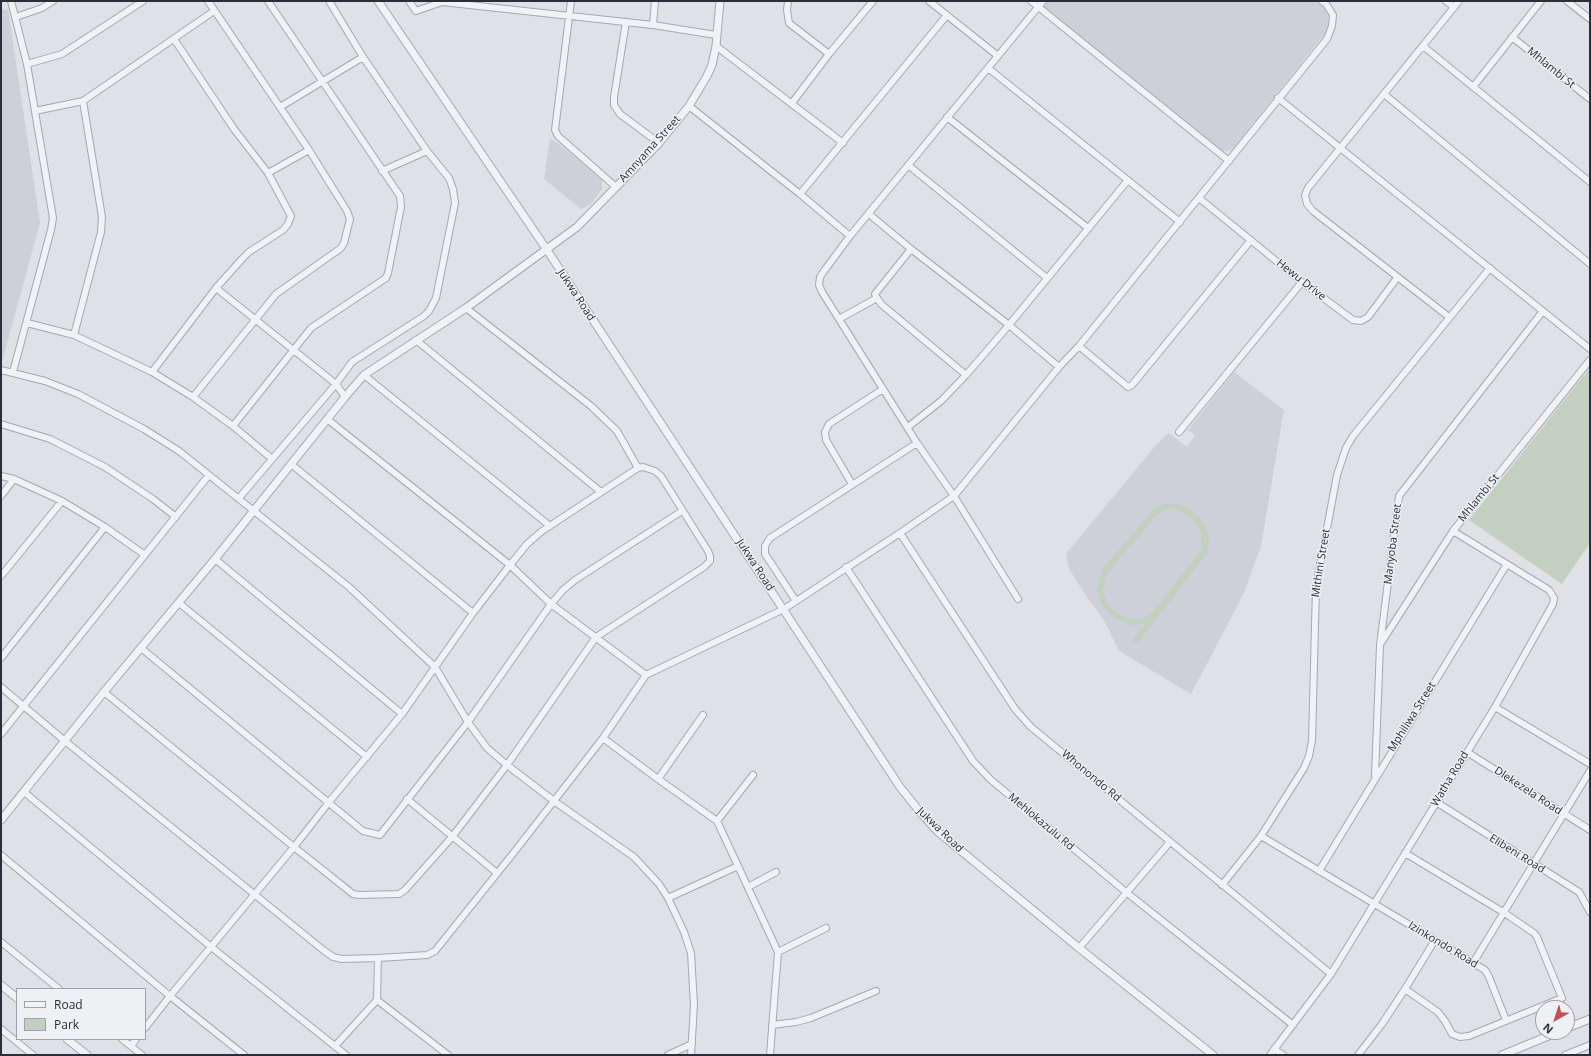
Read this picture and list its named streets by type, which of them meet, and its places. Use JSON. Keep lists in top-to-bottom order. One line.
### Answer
{"streets":{"street":["Mhlambi St","Amnyama Street","Hewu Drive","Jukwa Road","Manyoba Street","Mithini Street","Mphiliwa Street","Whonondo Rd","Watha Road","Dlekezela Road","Mehlokazulu Rd","Elibeni Road","Izinkondo Road"]},"crossings":[["Mhlambi St","Manyoba Street"],["Mhlambi St","Watha Road"],["Amnyama Street","Jukwa Road"],["Manyoba Street","Mphiliwa Street"],["Mithini Street","Whonondo Rd"],["Mithini Street","Izinkondo Road"],["Mphiliwa Street","Watha Road"],["Mphiliwa Street","Izinkondo Road"],["Whonondo Rd","Watha Road"],["Watha Road","Dlekezela Road"],["Watha Road","Mehlokazulu Rd"],["Watha Road","Elibeni Road"],["Watha Road","Izinkondo Road"]],"legend":["Road","Park"],"north":"bottom left"}
